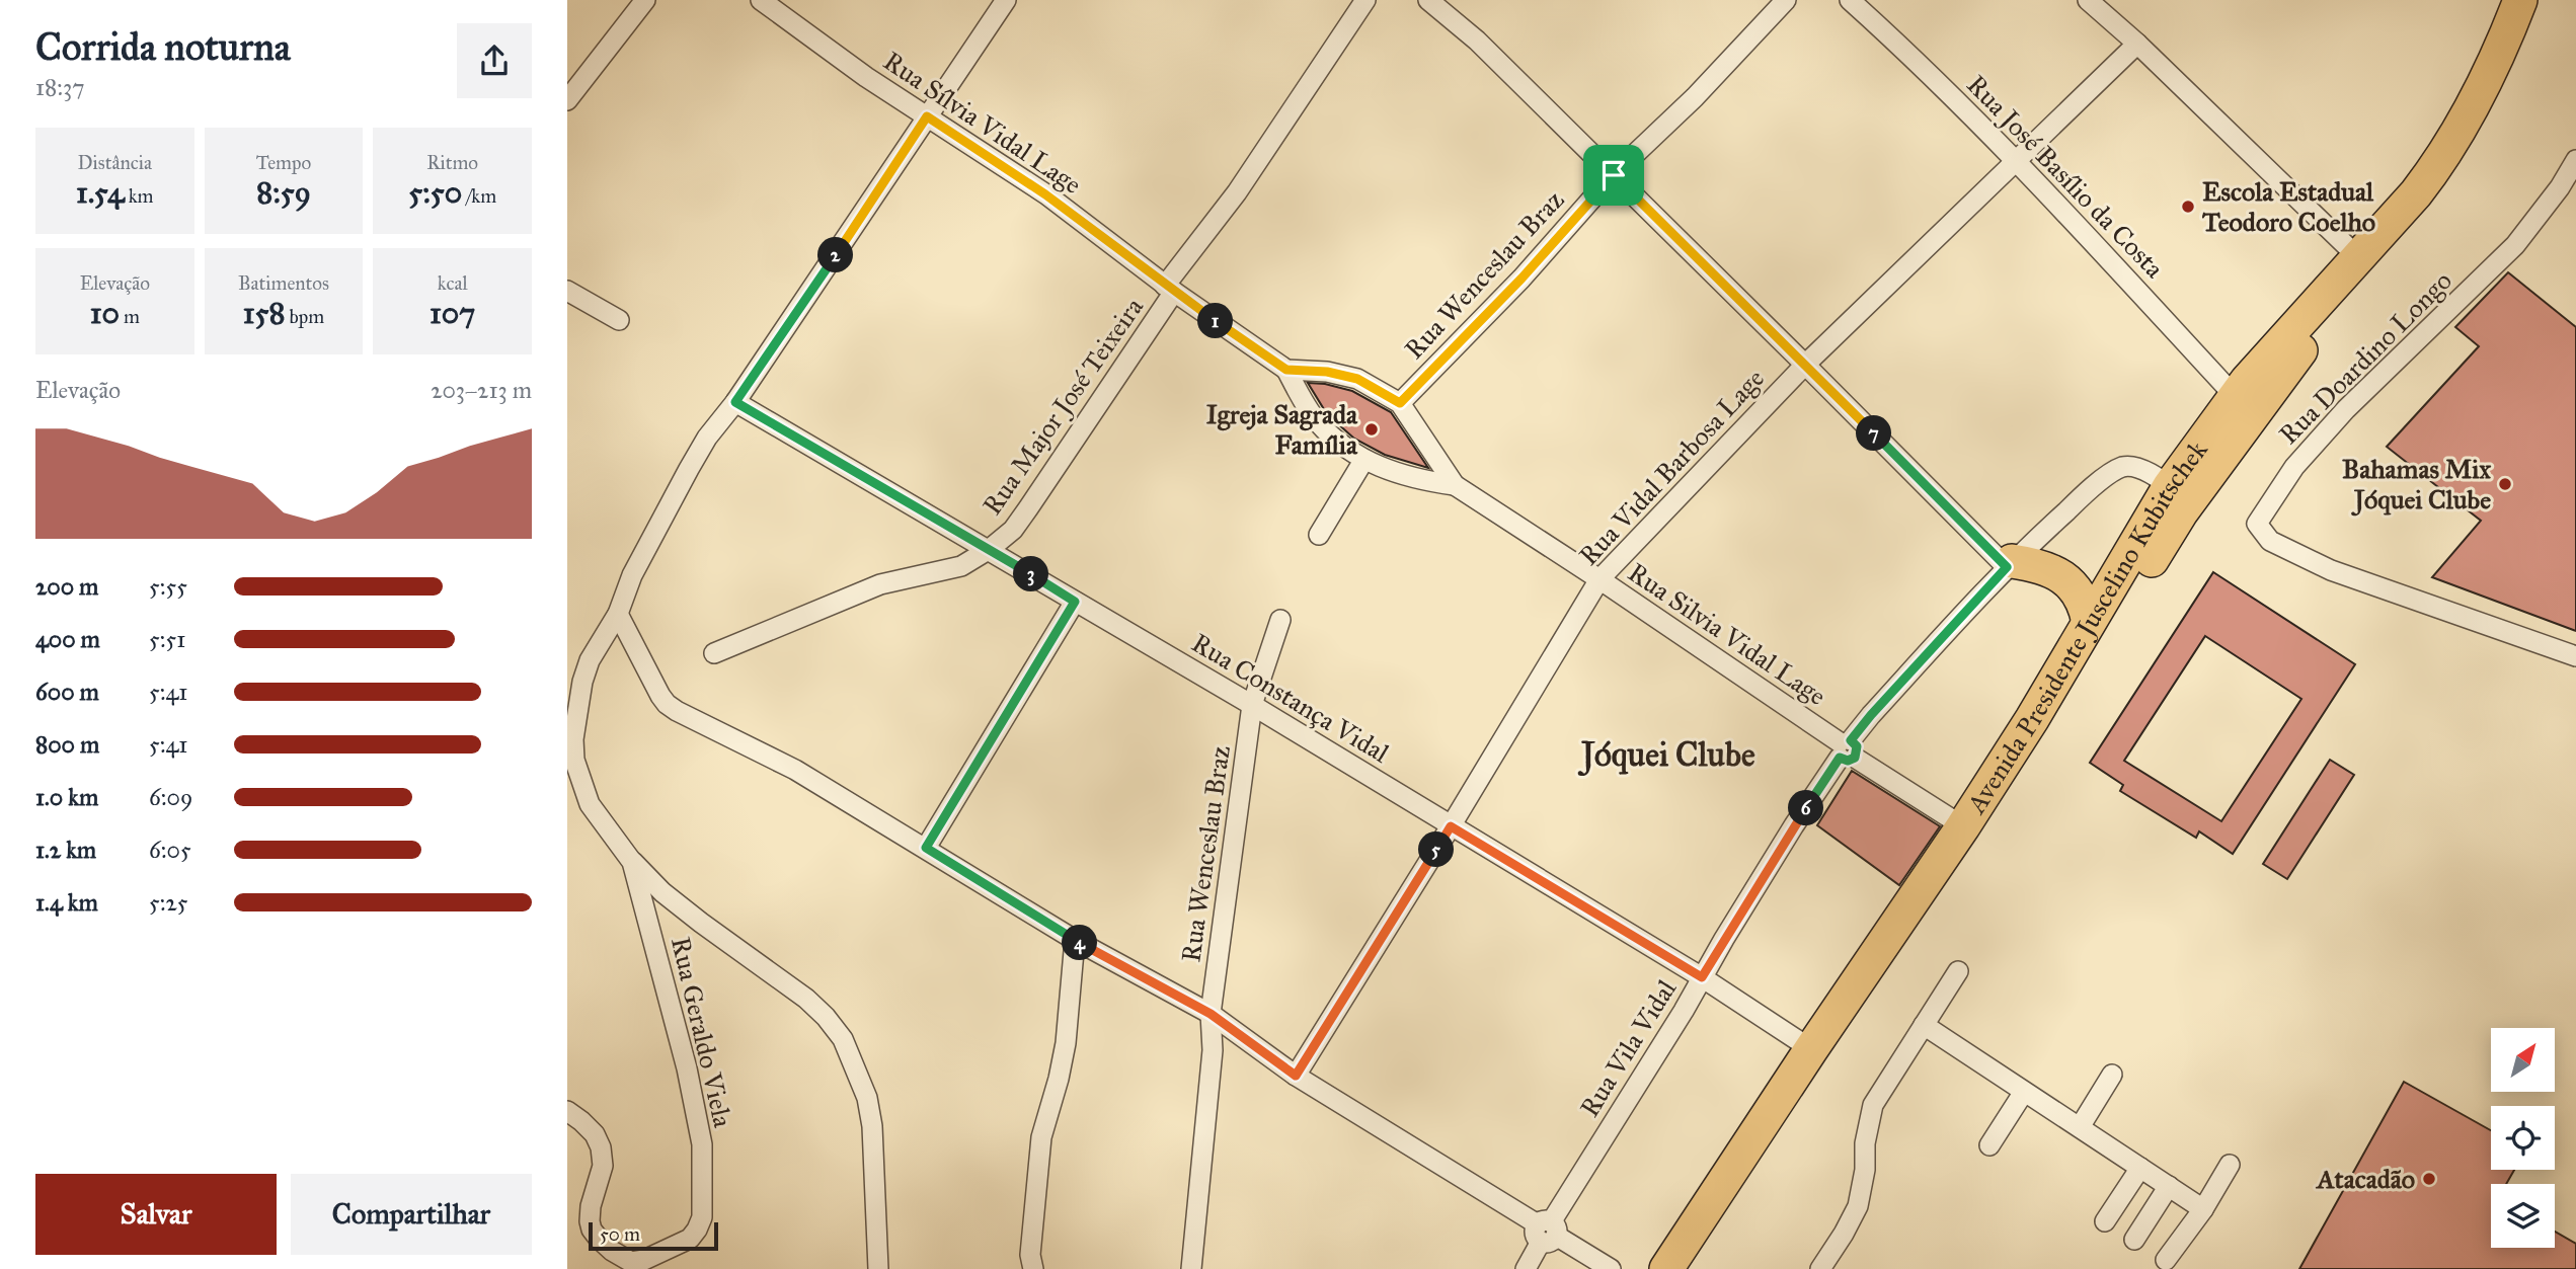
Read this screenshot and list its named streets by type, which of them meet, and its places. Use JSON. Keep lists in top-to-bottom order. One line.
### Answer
{"streets":{"highway":["Avenida Presidente Juscelino Kubitschek"],"street":["Rua Sílvia Vidal Lage","Rua José Basílio da Costa","Rua Wenceslau Braz","Rua Doardino Longo","Rua Major José Teixeira","Rua Vidal Barbosa Lage","Rua Silvia Vidal Lage","Rua Constança Vidal","Rua Geraldo Viela","Rua Vila Vidal"]},"crossings":[["Rua Sílvia Vidal Lage","Rua Major José Teixeira"],["Rua Sílvia Vidal Lage","Rua Geraldo Viela"],["Rua José Basílio da Costa","Rua Vidal Barbosa Lage"],["Rua José Basílio da Costa","Avenida Presidente Juscelino Kubitschek"],["Rua Wenceslau Braz","Rua Silvia Vidal Lage"],["Rua Wenceslau Braz","Rua Constança Vidal"],["Rua Major José Teixeira","Rua Constança Vidal"],["Rua Vidal Barbosa Lage","Rua Silvia Vidal Lage"],["Rua Vidal Barbosa Lage","Rua Constança Vidal"],["Avenida Presidente Juscelino Kubitschek","Rua Silvia Vidal Lage"],["Avenida Presidente Juscelino Kubitschek","Rua Constança Vidal"],["Avenida Presidente Juscelino Kubitschek","Rua Vila Vidal"],["Rua Silvia Vidal Lage","Rua Vila Vidal"],["Rua Constança Vidal","Rua Geraldo Viela"],["Rua Constança Vidal","Rua Vila Vidal"]],"districts":["Jóquei Clube"],"places":["Escola Estadual Teodoro Coelho","Igreja Sagrada Família","Bahamas Mix Jóquei Clube","Atacadão"],"scale_bar":"50 m","north":"top right","page":{"heading":["Corrida noturna","18:37"],"stats":[["Distância","1.54 km"],["Tempo","8:59"],["Ritmo","5:50 /km"],["Elevação","10 m"],["Batimentos","158 bpm"],["kcal","107"]],"pins":["2","1","7","3","6","5","4"],"chart":["Elevação","203–213 m"],"list":[{"name":"200 m","note":"5:55"},{"name":"400 m","note":"5:51"},{"name":"600 m","note":"5:41"},{"name":"800 m","note":"5:41"},{"name":"1.0 km","note":"6:09"},{"name":"1.2 km","note":"6:05"},{"name":"1.4 km","note":"5:25"}],"buttons":["Salvar","Compartilhar"],"scale":"50 m"}}
